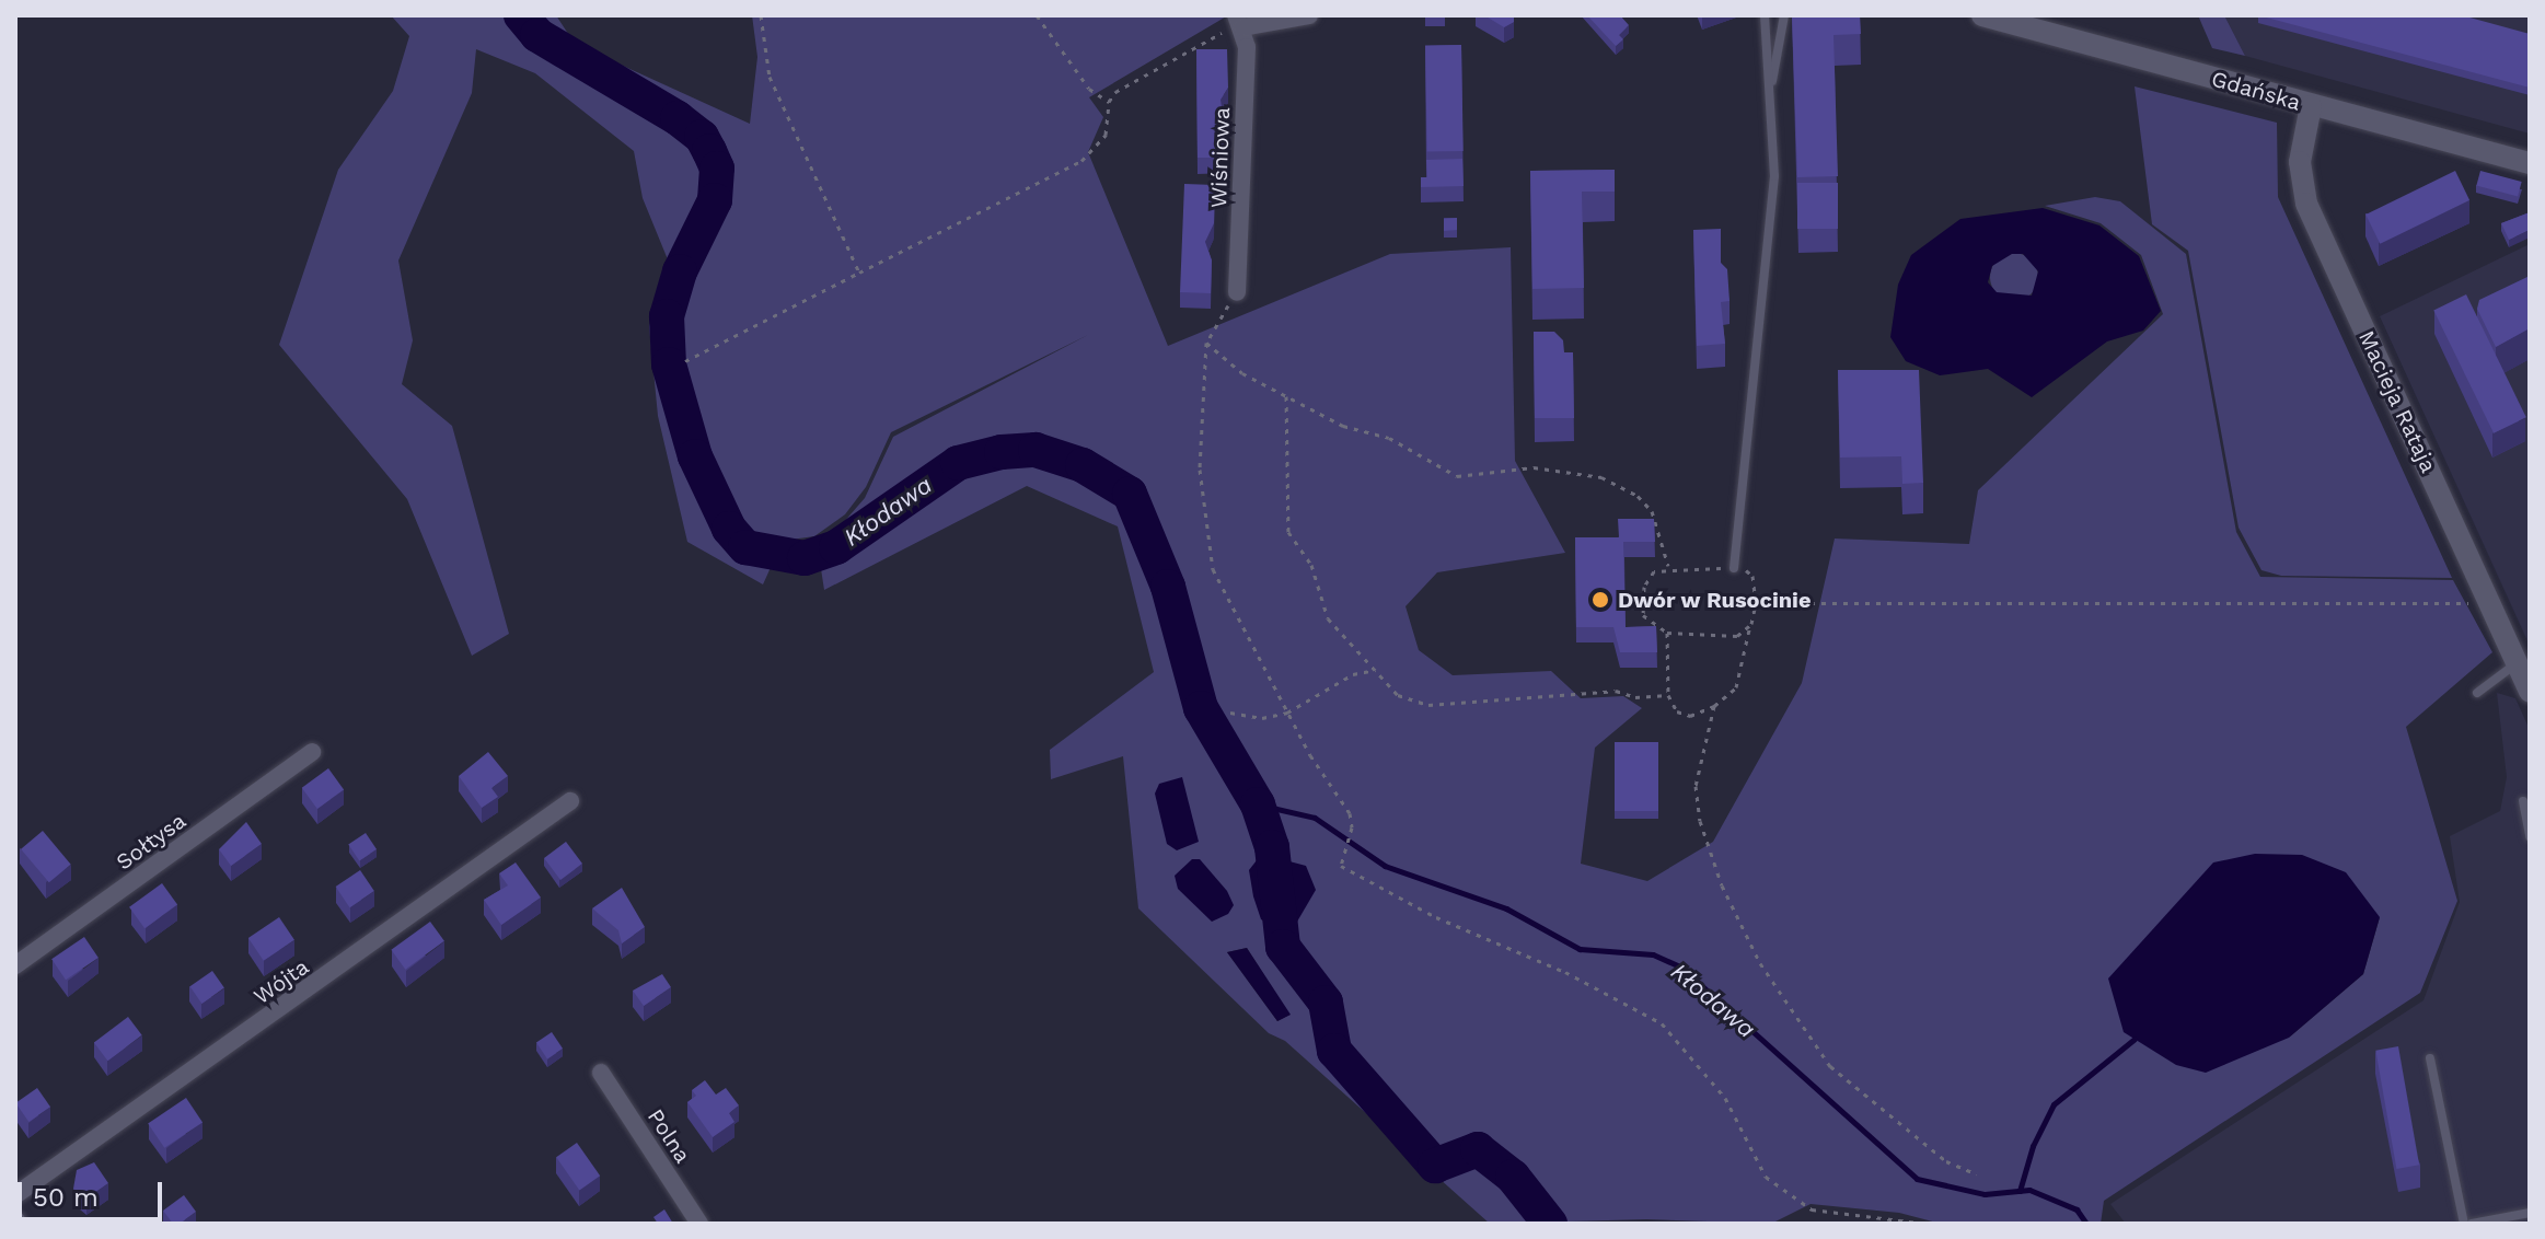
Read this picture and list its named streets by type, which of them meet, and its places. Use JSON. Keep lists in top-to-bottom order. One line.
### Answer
{"streets":{"street":["Gdańska","Wiśniowa","Macieja Rataja","Sołtysa","Wójta","Polna"]},"crossings":[["Gdańska","Macieja Rataja"]],"water":["Kłodawa"],"places":["Dwór w Rusocinie"],"scale_bar":"50 m"}
